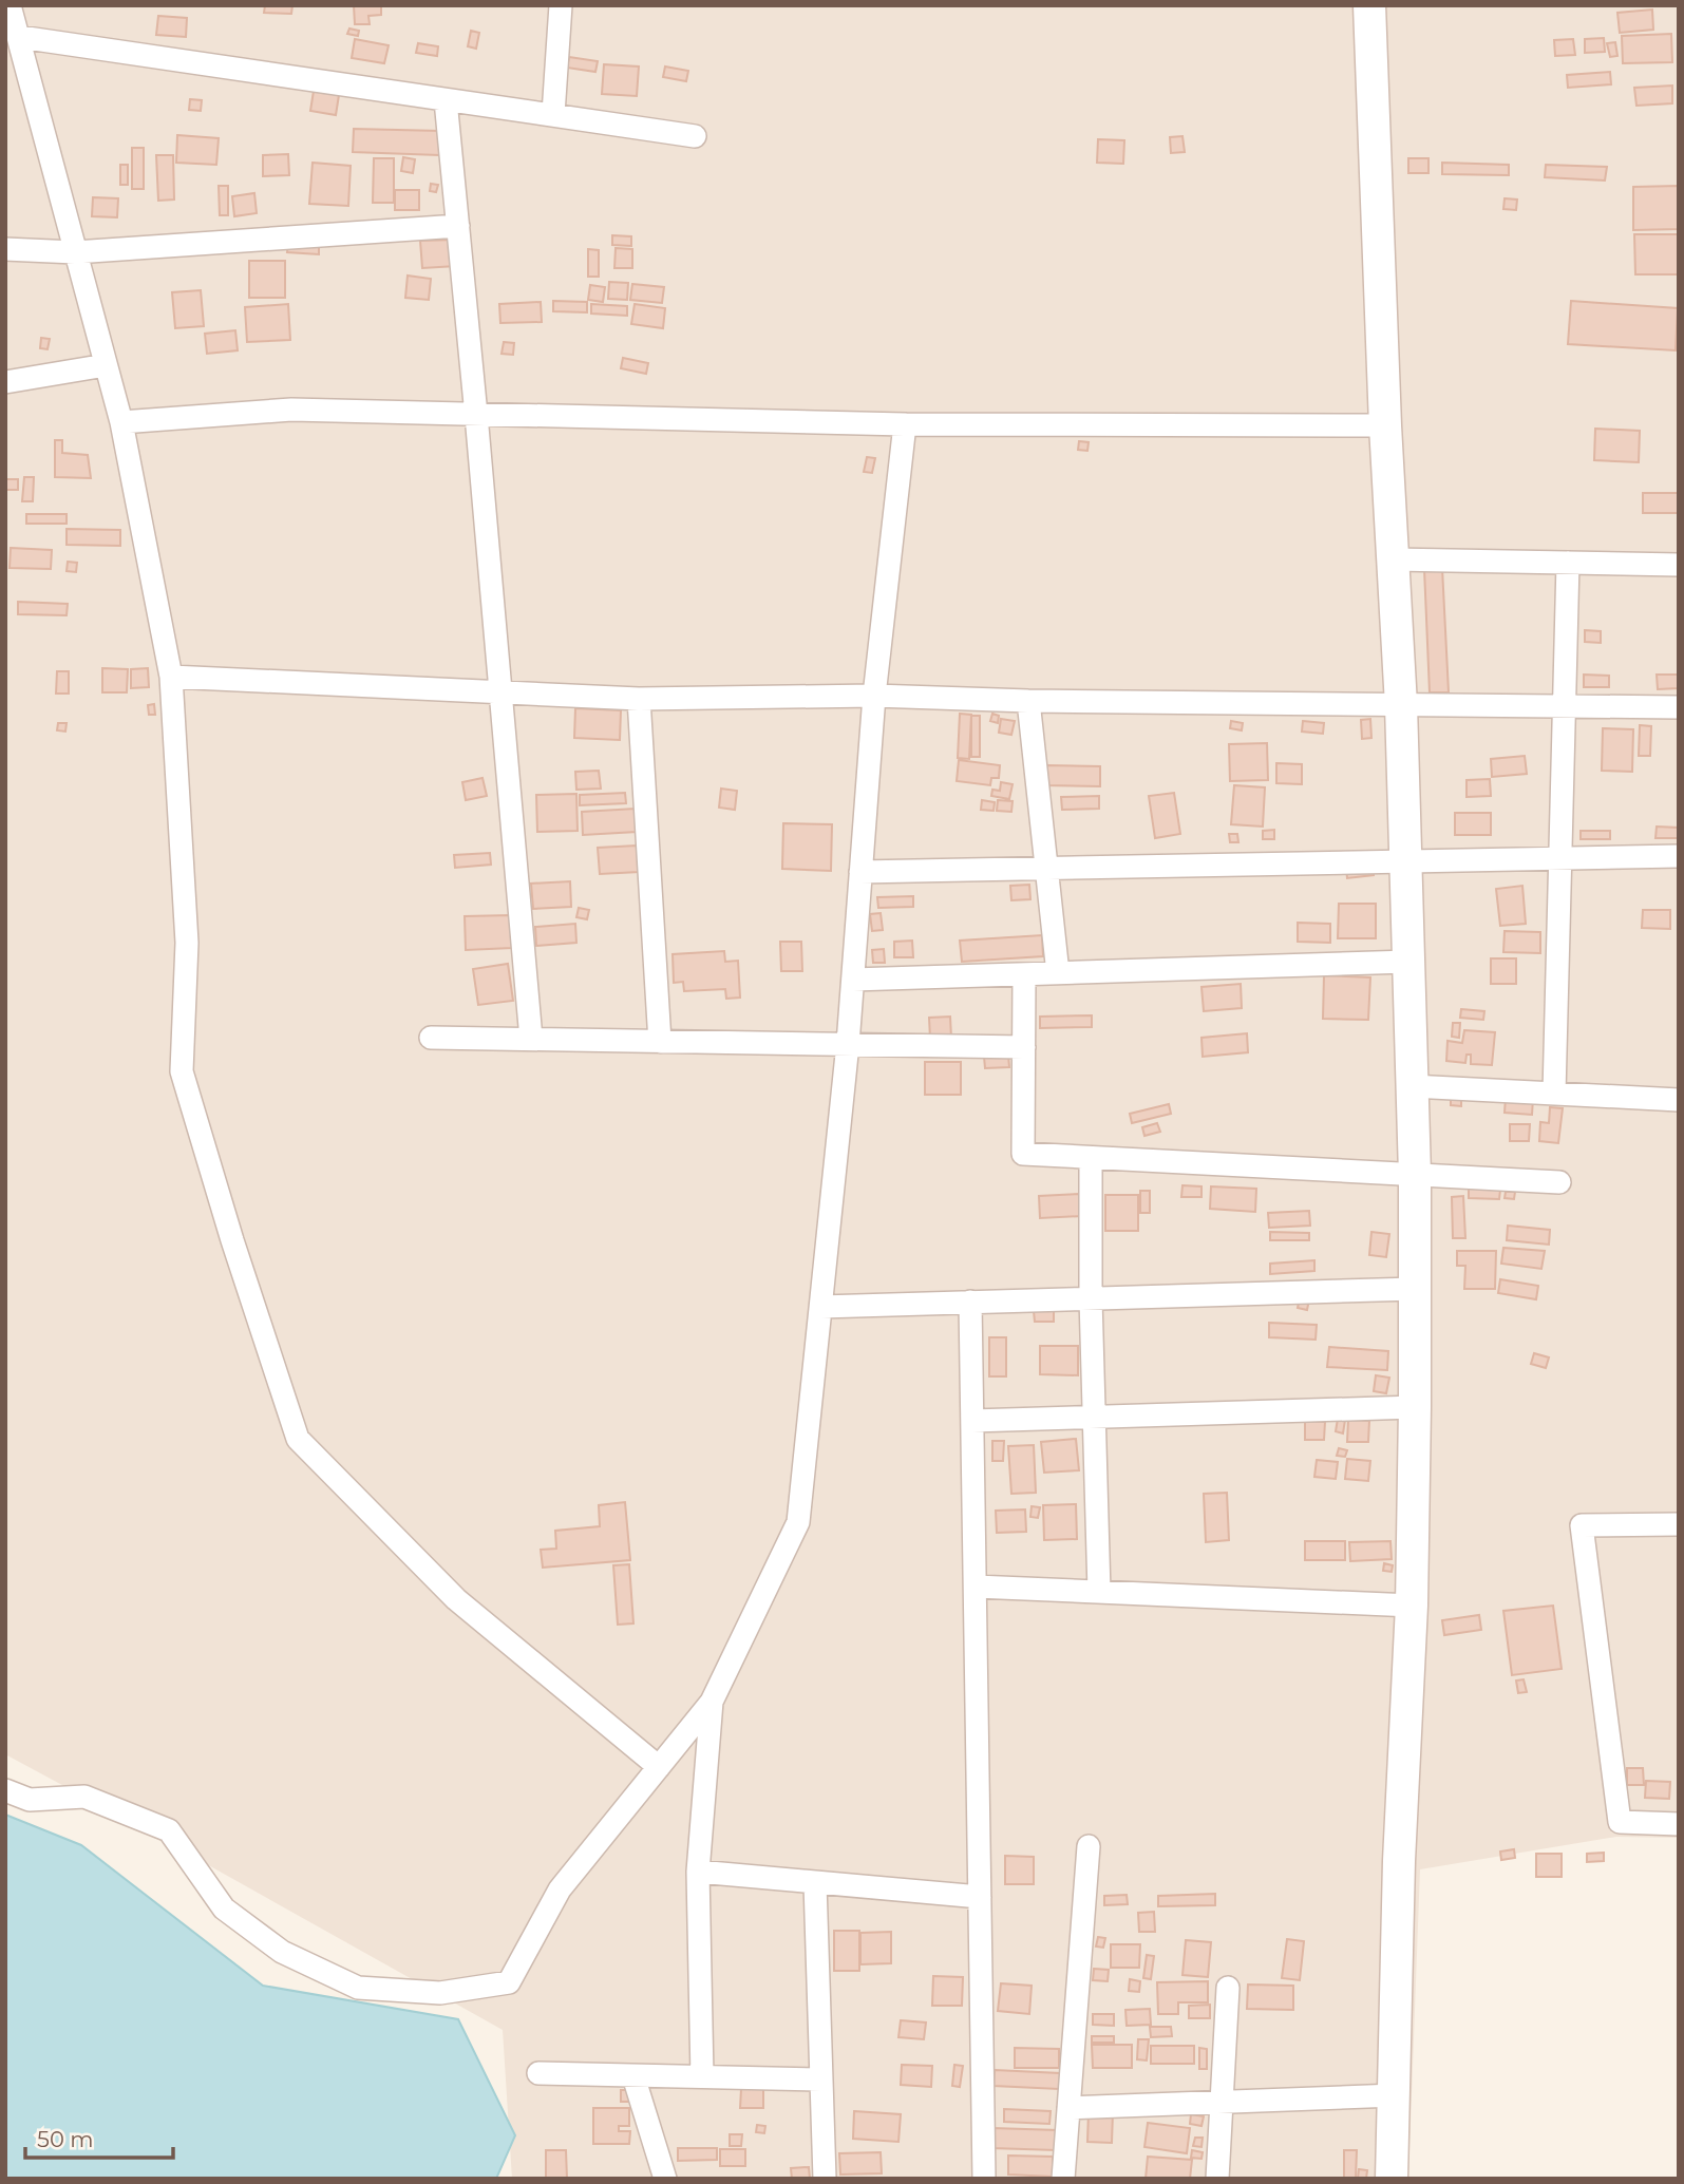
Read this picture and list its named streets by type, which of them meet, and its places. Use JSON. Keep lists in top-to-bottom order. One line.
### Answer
{"scale_bar":"50 m"}
